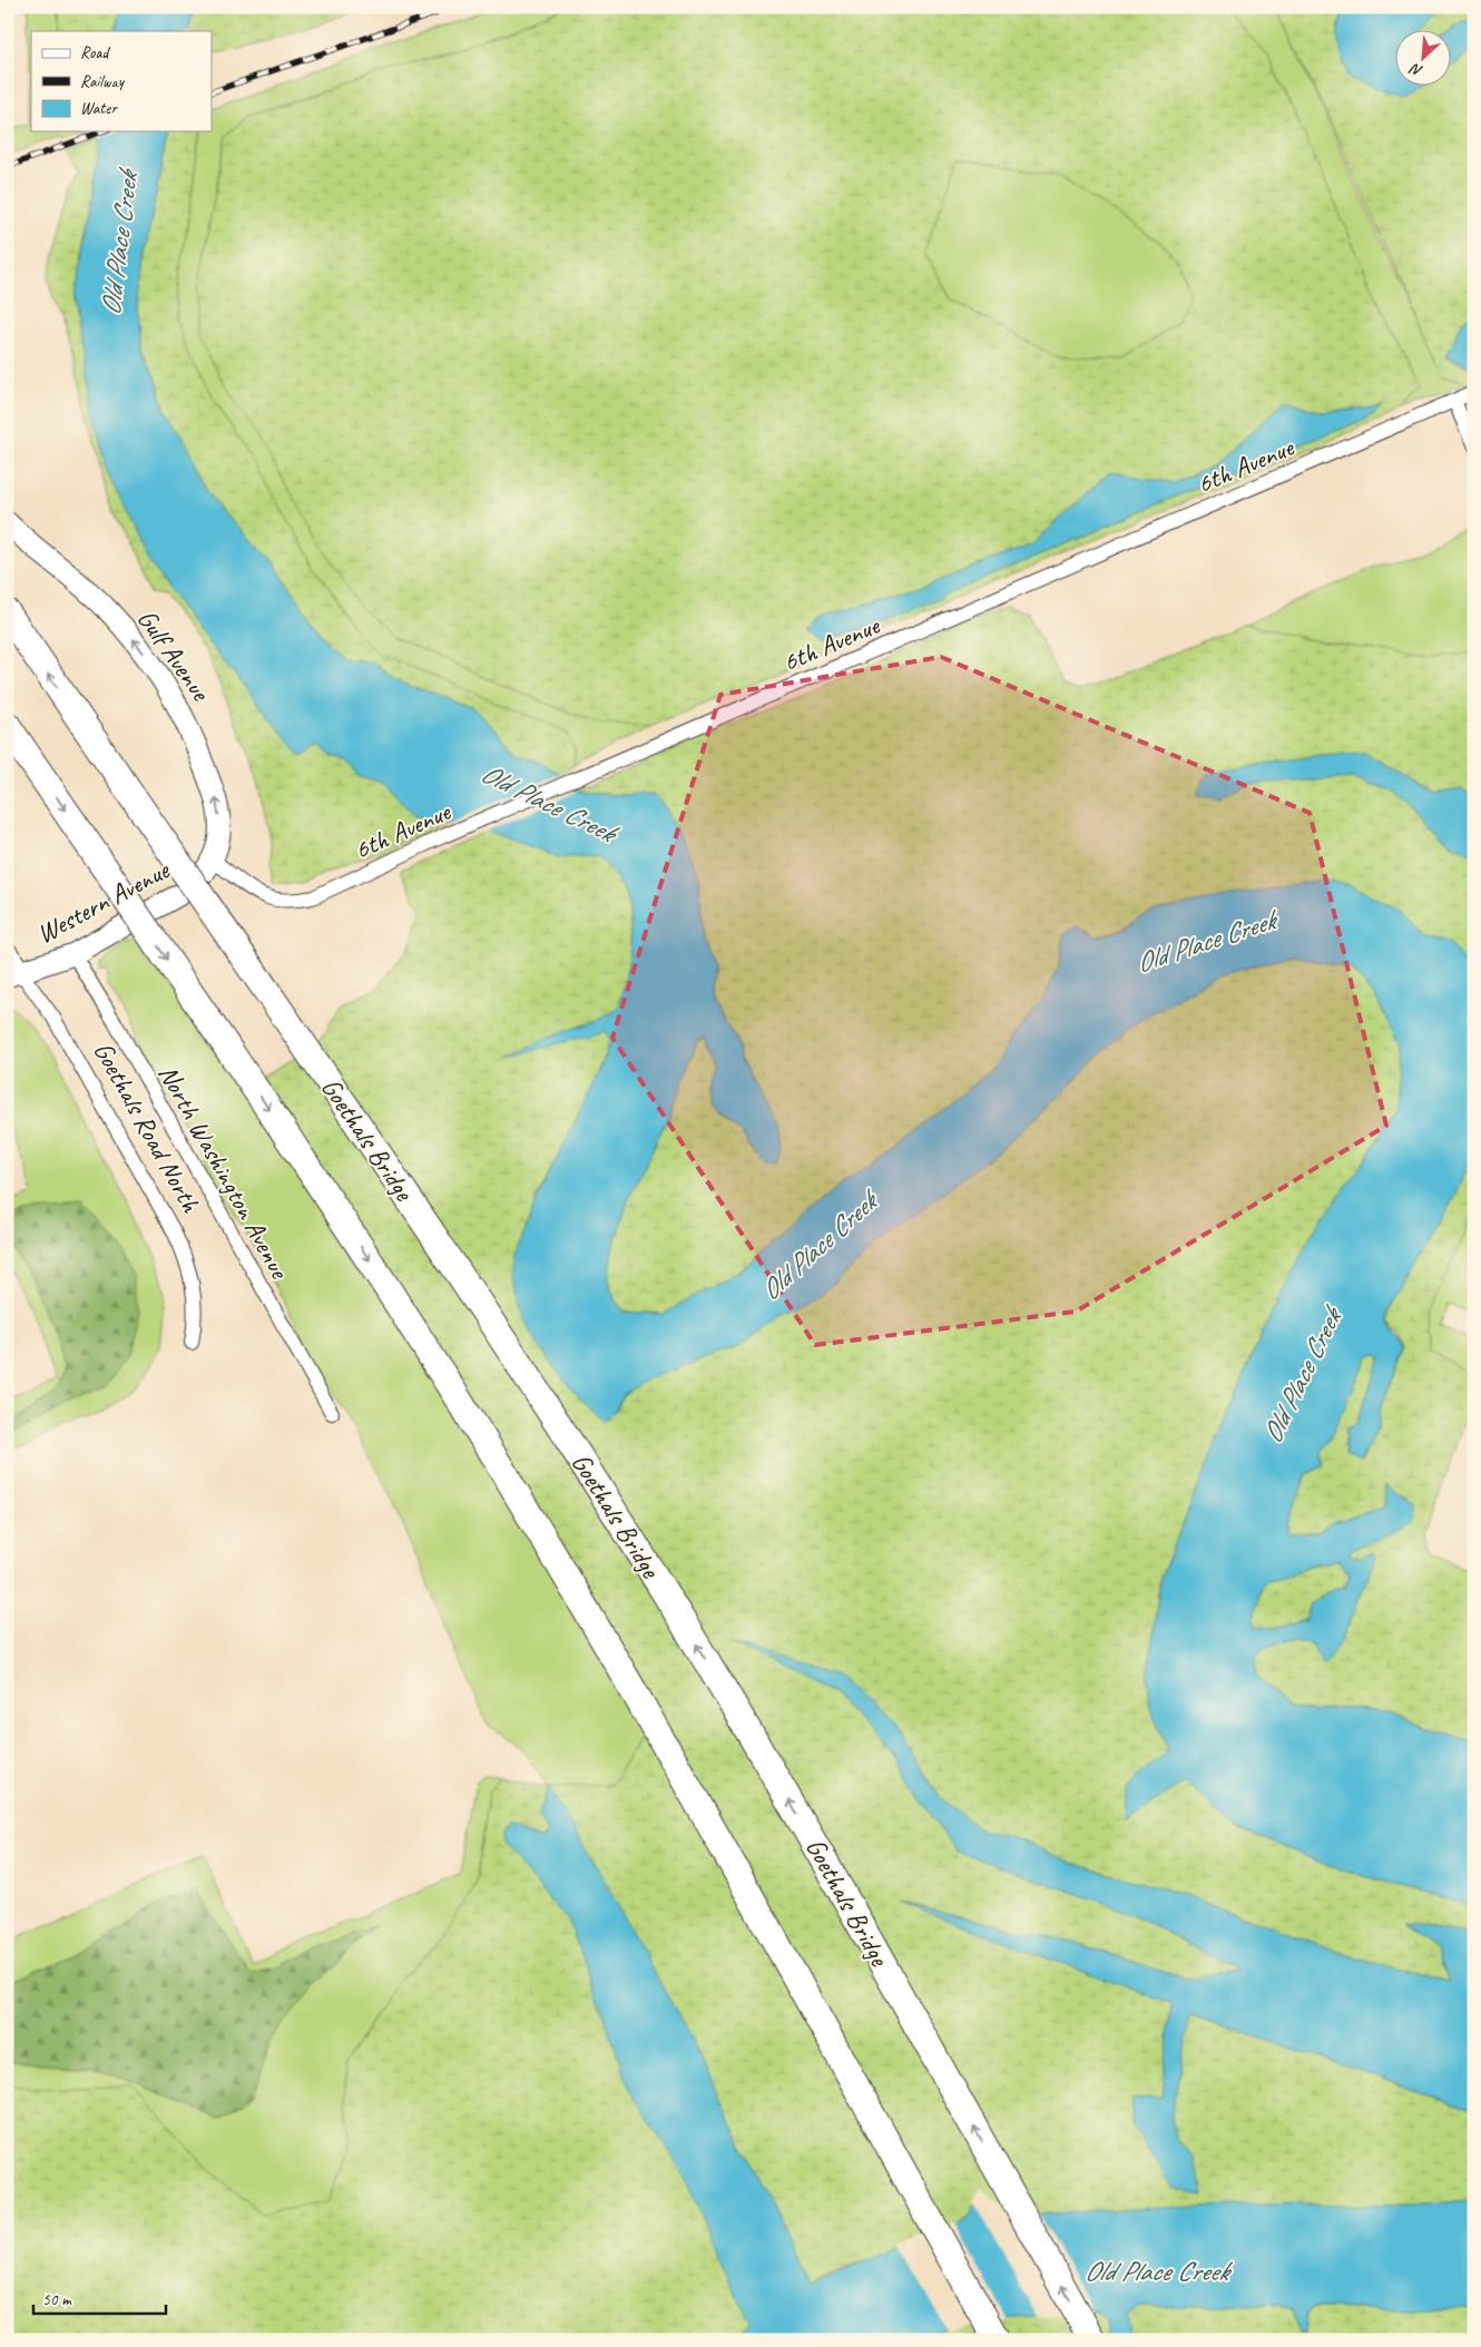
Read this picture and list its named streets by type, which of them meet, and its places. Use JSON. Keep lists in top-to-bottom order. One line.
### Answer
{"streets":{"highway":["Goethals Bridge"],"street":["6th Avenue","Gulf Avenue","Western Avenue","Goethals Road North","North Washington Avenue"]},"crossings":[["6th Avenue","Gulf Avenue"],["6th Avenue","Western Avenue"],["Gulf Avenue","Western Avenue"],["Western Avenue","Goethals Road North"],["Western Avenue","North Washington Avenue"]],"one_way":["Gulf Avenue"],"water":["Old Place Creek"],"legend":["Road","Railway","Water"],"scale_bar":"50 m","north":"bottom left"}
